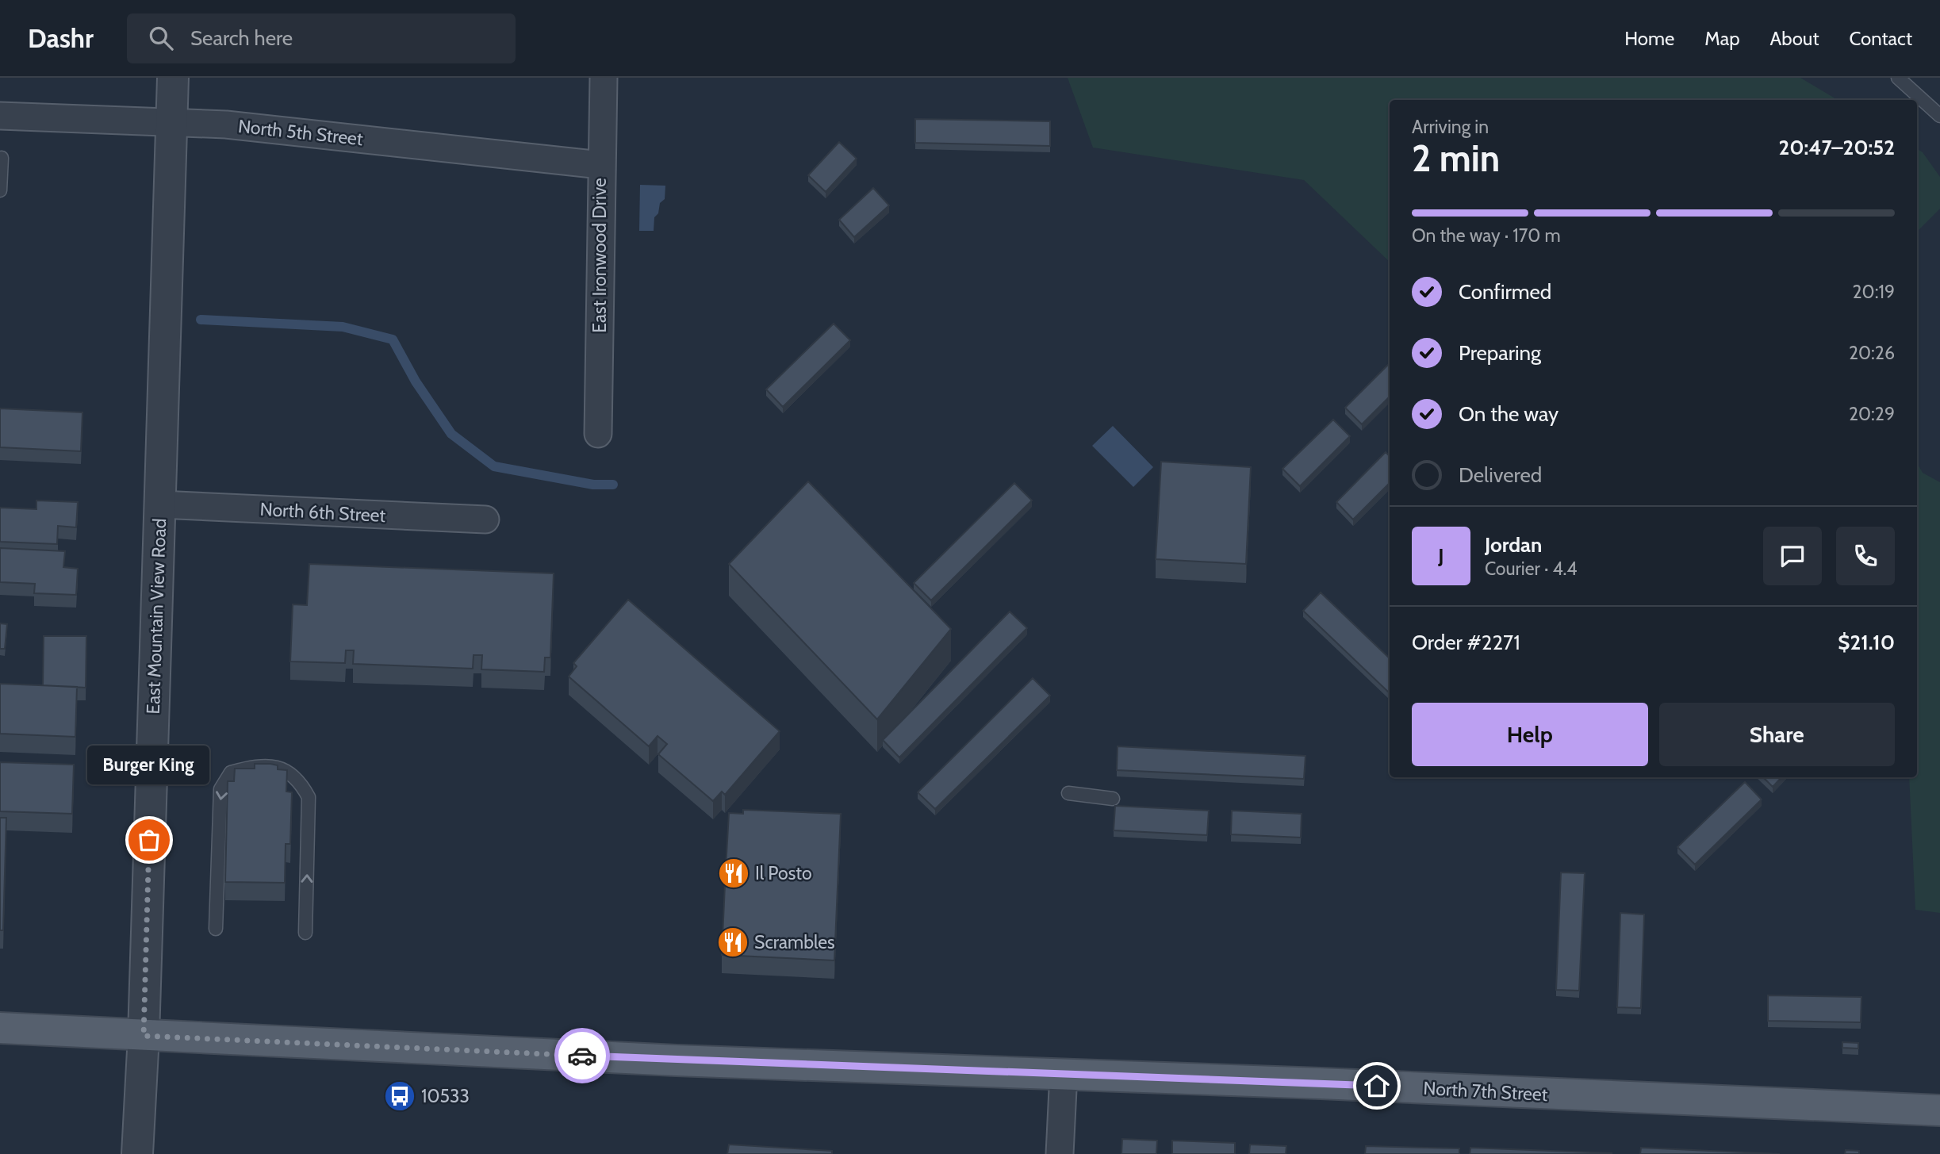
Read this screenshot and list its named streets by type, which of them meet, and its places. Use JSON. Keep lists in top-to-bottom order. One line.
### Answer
{"streets":{"main road":["North 7th Street"],"street":["North 5th Street","East Ironwood Drive","North 6th Street","East Mountain View Road"]},"crossings":[["North 5th Street","East Ironwood Drive"],["North 5th Street","East Mountain View Road"],["North 6th Street","East Mountain View Road"],["East Mountain View Road","North 7th Street"]],"places":{"other":["Burger King"],"restaurant":["Il Posto","Scrambles"],"bus stop":["10533"]},"page":{"header":"Dashr","search":"Search here","nav":["Home","Map","About","Contact"],"heading":["2 min","Arriving in","20:47–20:52"],"panel":["Jordan","Courier · 4.4","Order #2271","$21.10"],"bar":"On the way · 170 m","list":[["Confirmed","20:19"],["Preparing","20:26"],["On the way","20:29"],"Delivered"],"round":"J","buttons":["Help","Share"],"bubble":"Burger King"}}
